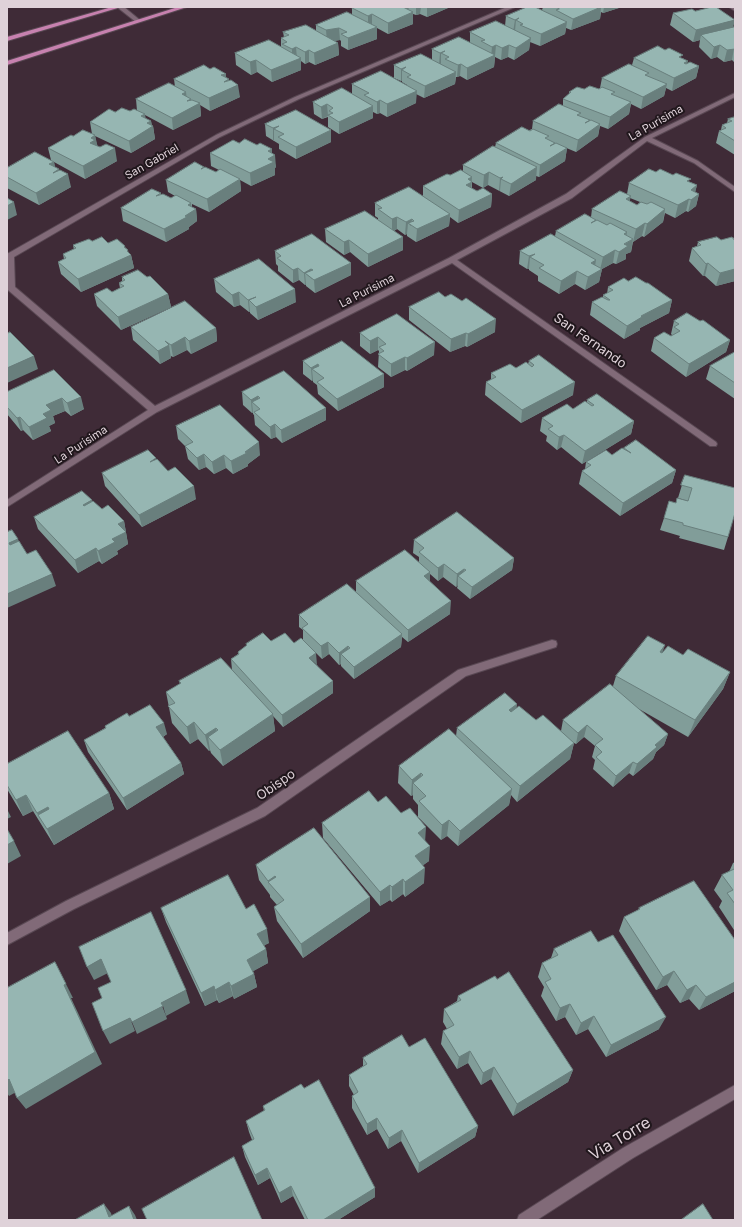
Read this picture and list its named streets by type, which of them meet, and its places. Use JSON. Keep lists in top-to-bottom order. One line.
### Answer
{"streets":{"street":["La Purisima","San Gabriel","San Fernando","Obispo","Via Torre"]},"crossings":[["La Purisima","San Gabriel"],["La Purisima","San Fernando"]]}
